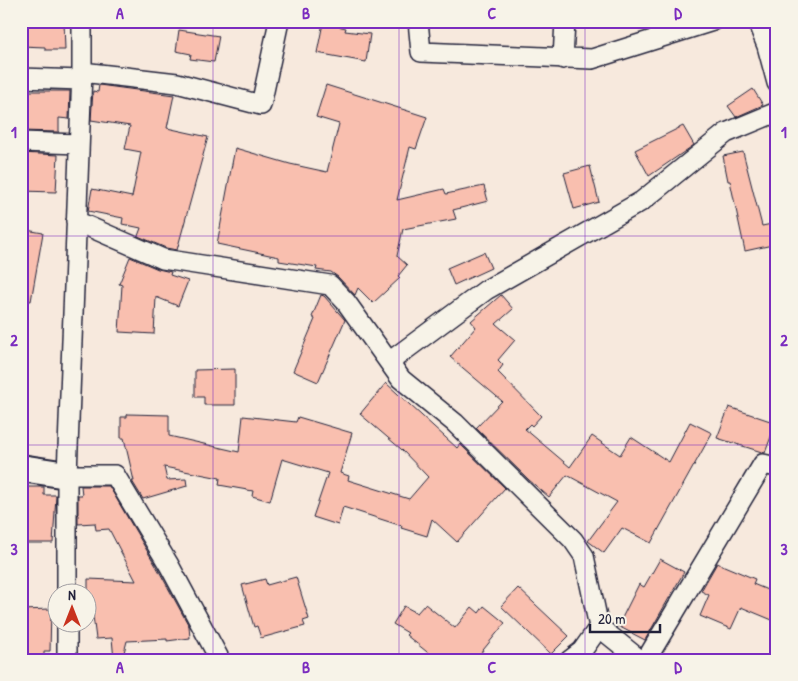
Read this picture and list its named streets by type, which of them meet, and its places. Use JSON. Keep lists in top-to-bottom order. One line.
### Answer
{"scale_bar":"20 m","north":"top","grid":{"columns":["A","B","C","D"],"rows":["1","2","3"]}}
